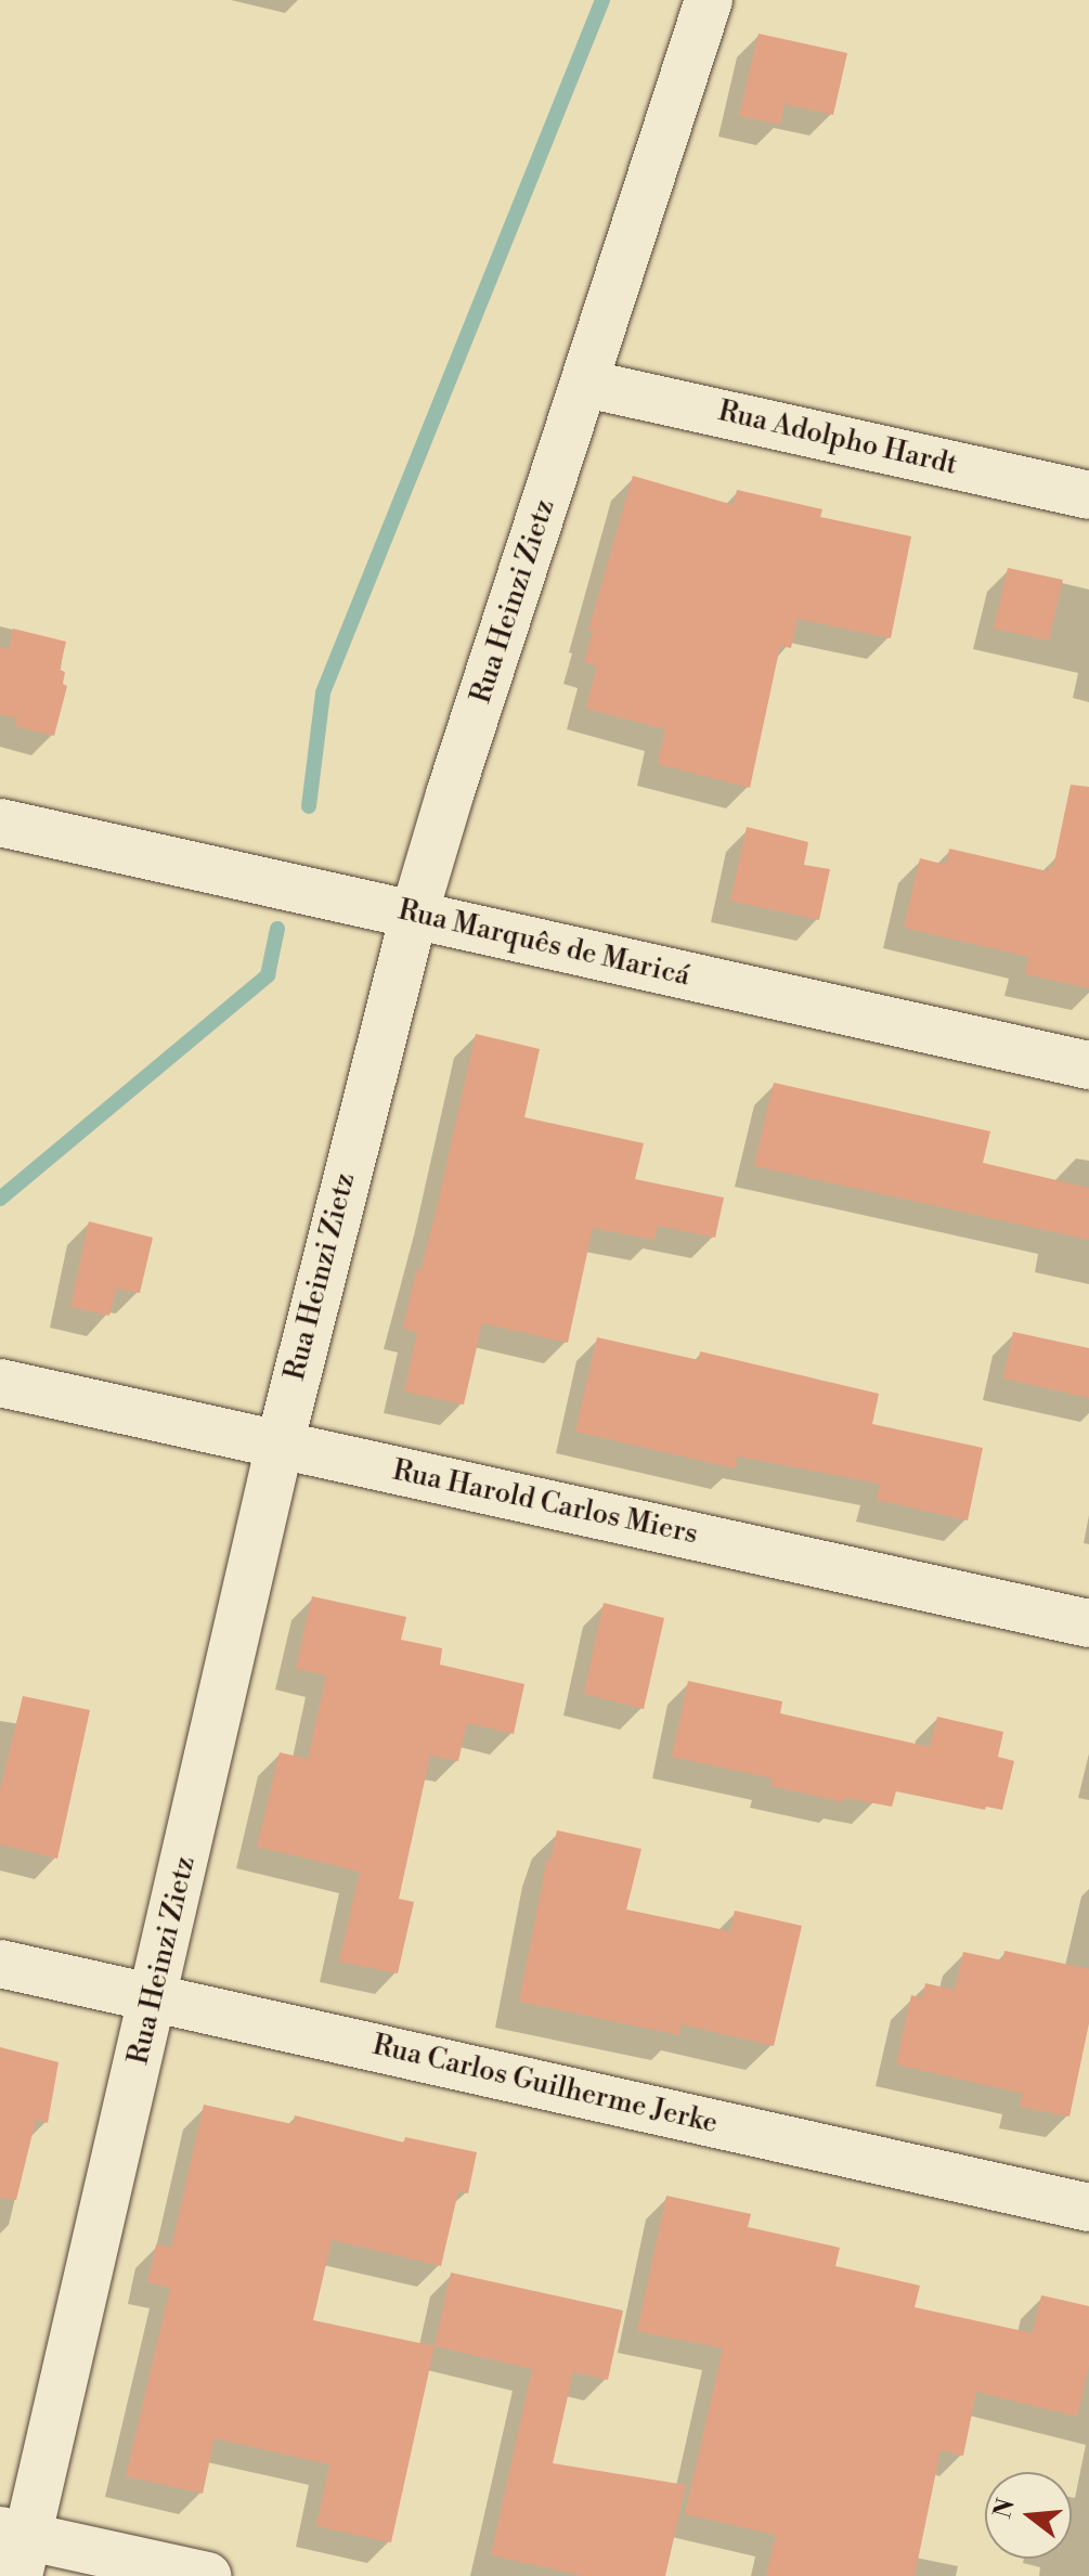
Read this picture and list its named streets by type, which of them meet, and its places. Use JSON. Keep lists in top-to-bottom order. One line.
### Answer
{"streets":{"street":["Rua Adolpho Hardt","Rua Heinzi Zietz","Rua Marquês de Maricá","Rua Harold Carlos Miers","Rua Carlos Guilherme Jerke"]},"crossings":[["Rua Adolpho Hardt","Rua Heinzi Zietz"],["Rua Heinzi Zietz","Rua Marquês de Maricá"],["Rua Heinzi Zietz","Rua Harold Carlos Miers"],["Rua Heinzi Zietz","Rua Carlos Guilherme Jerke"]],"north":"left"}
